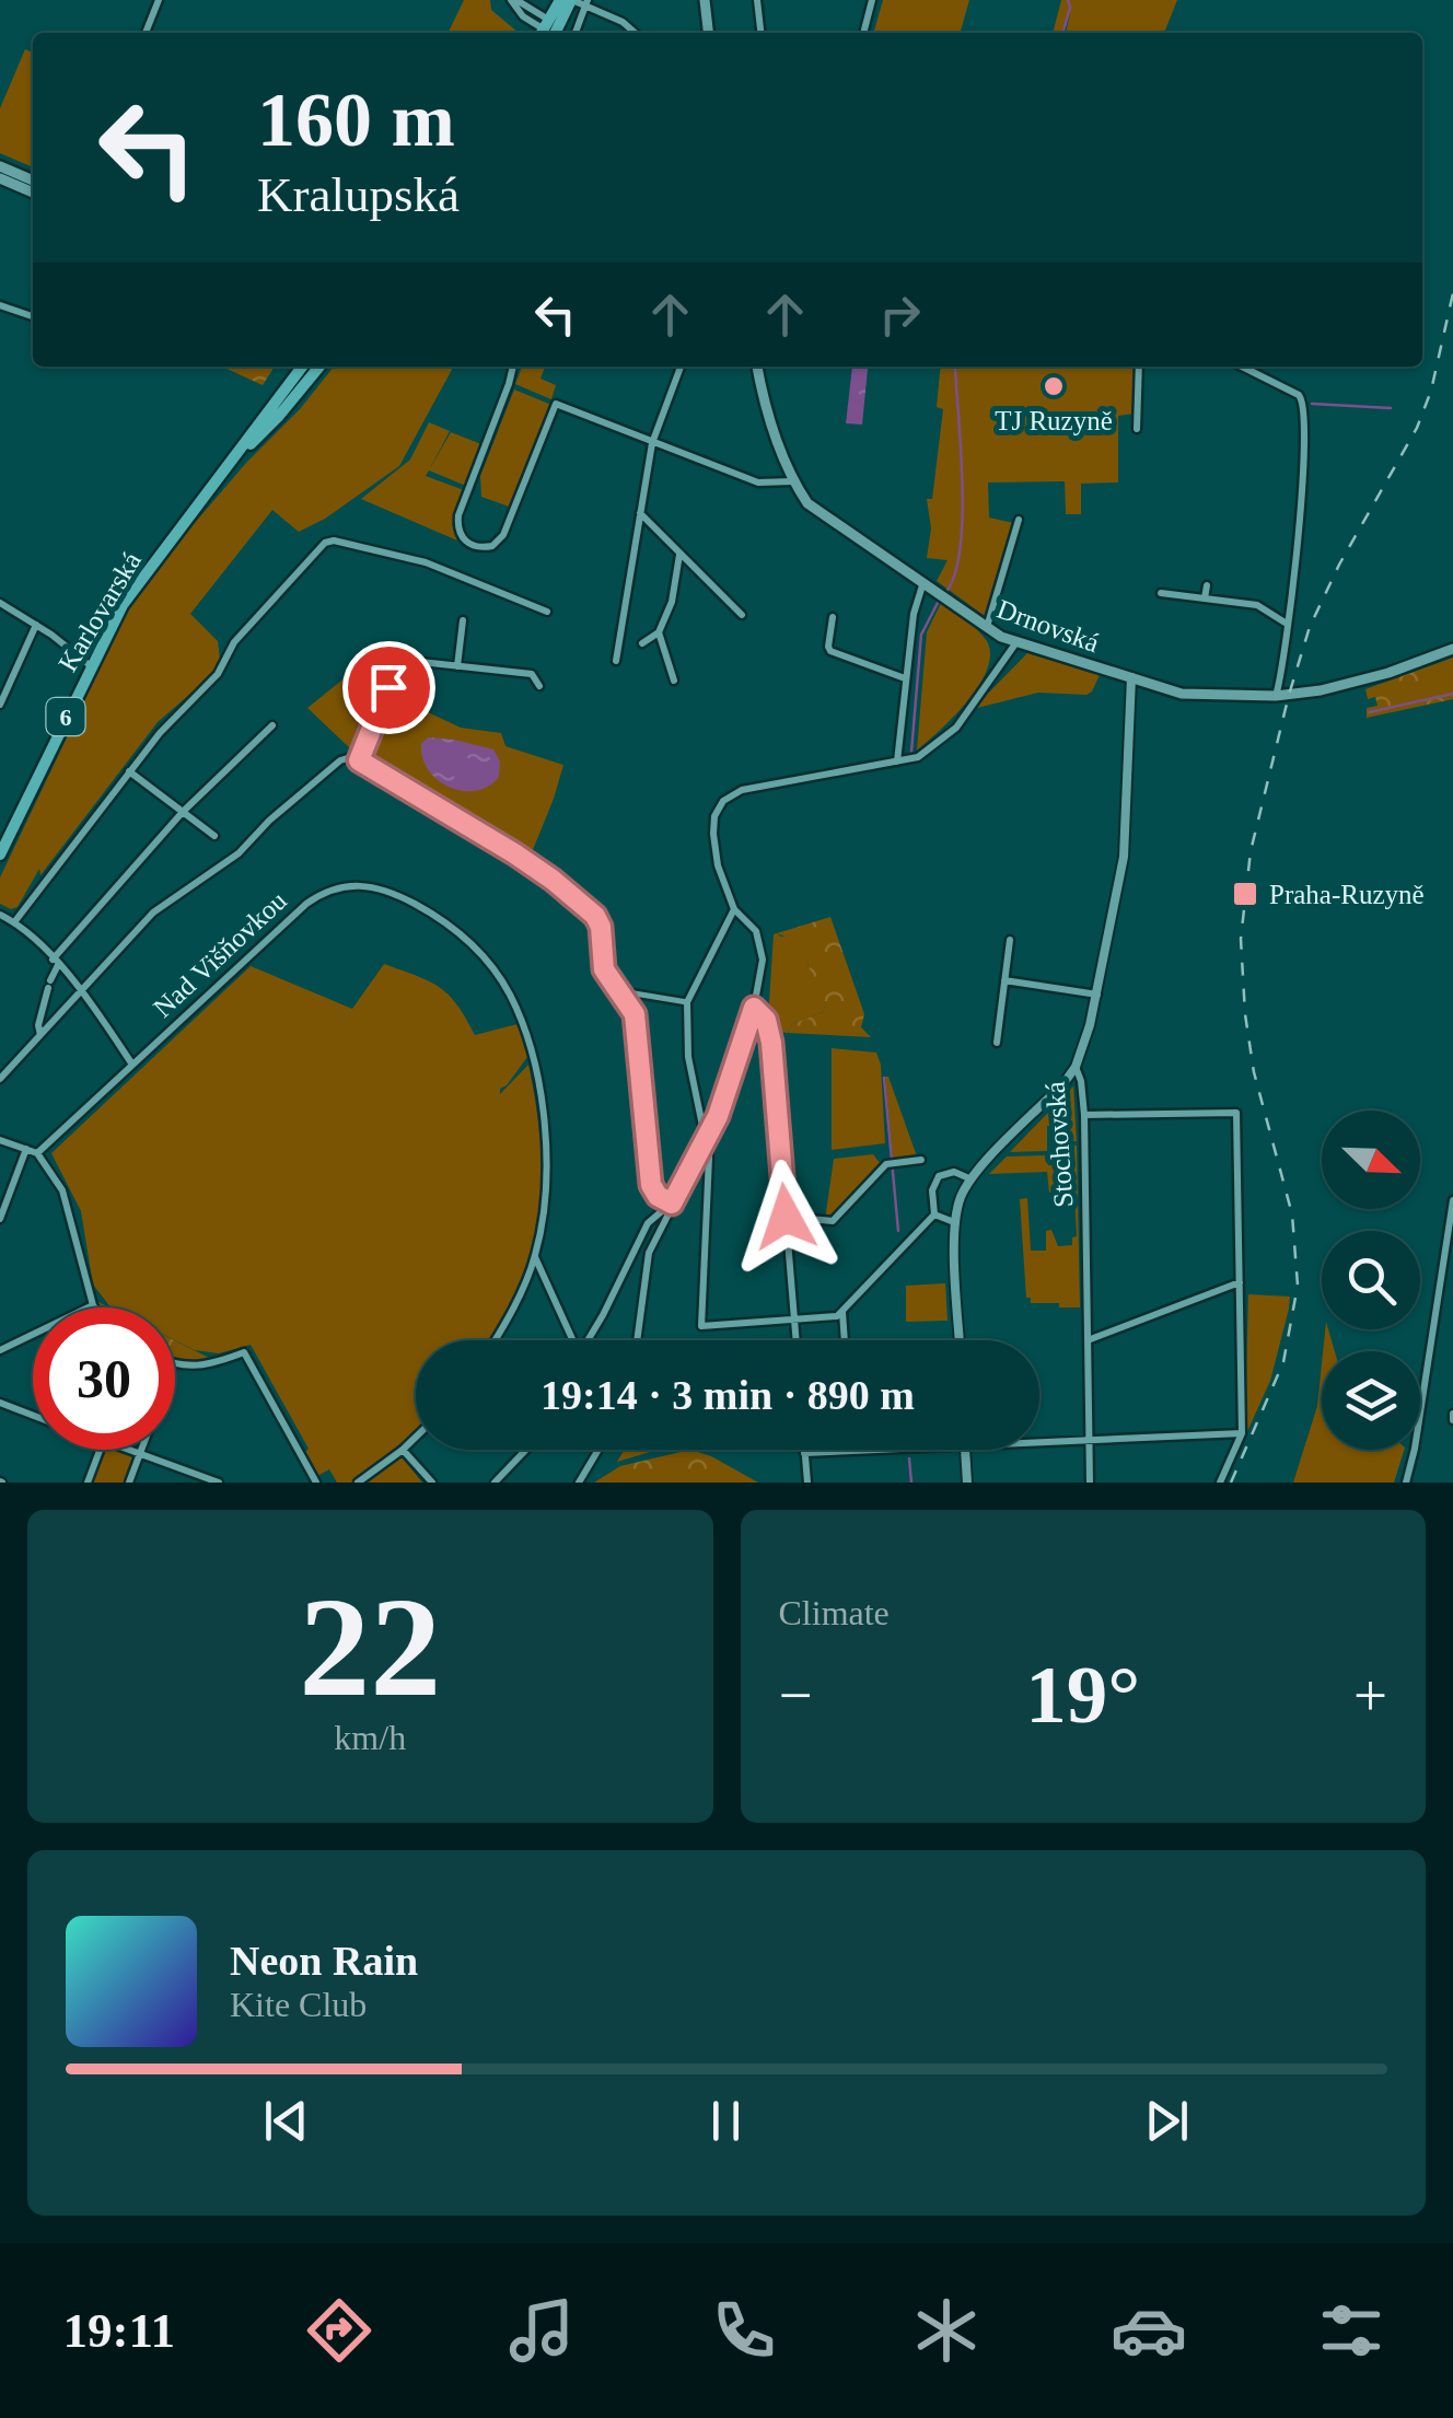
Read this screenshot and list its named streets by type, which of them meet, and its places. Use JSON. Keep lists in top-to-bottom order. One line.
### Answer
{"streets":{"main road":["Karlovarská","Drnovská","6"],"street":["Nad Višňovkou","Stochovská"]},"crossings":[["Drnovská","Stochovská"]],"places":{"other":["TJ Ruzyně"],"transit":["Praha-Ruzyně"]},"north":"bottom right","page":{"turn":["160 m","Kralupská"],"limit":"30","trip":"19:14 · 3 min · 890 m","tile":[["22","km/h"],"Climate"],"heat":["−","19°","+"],"song":["Neon Rain","Kite Club"],"tabs":"19:11"}}
